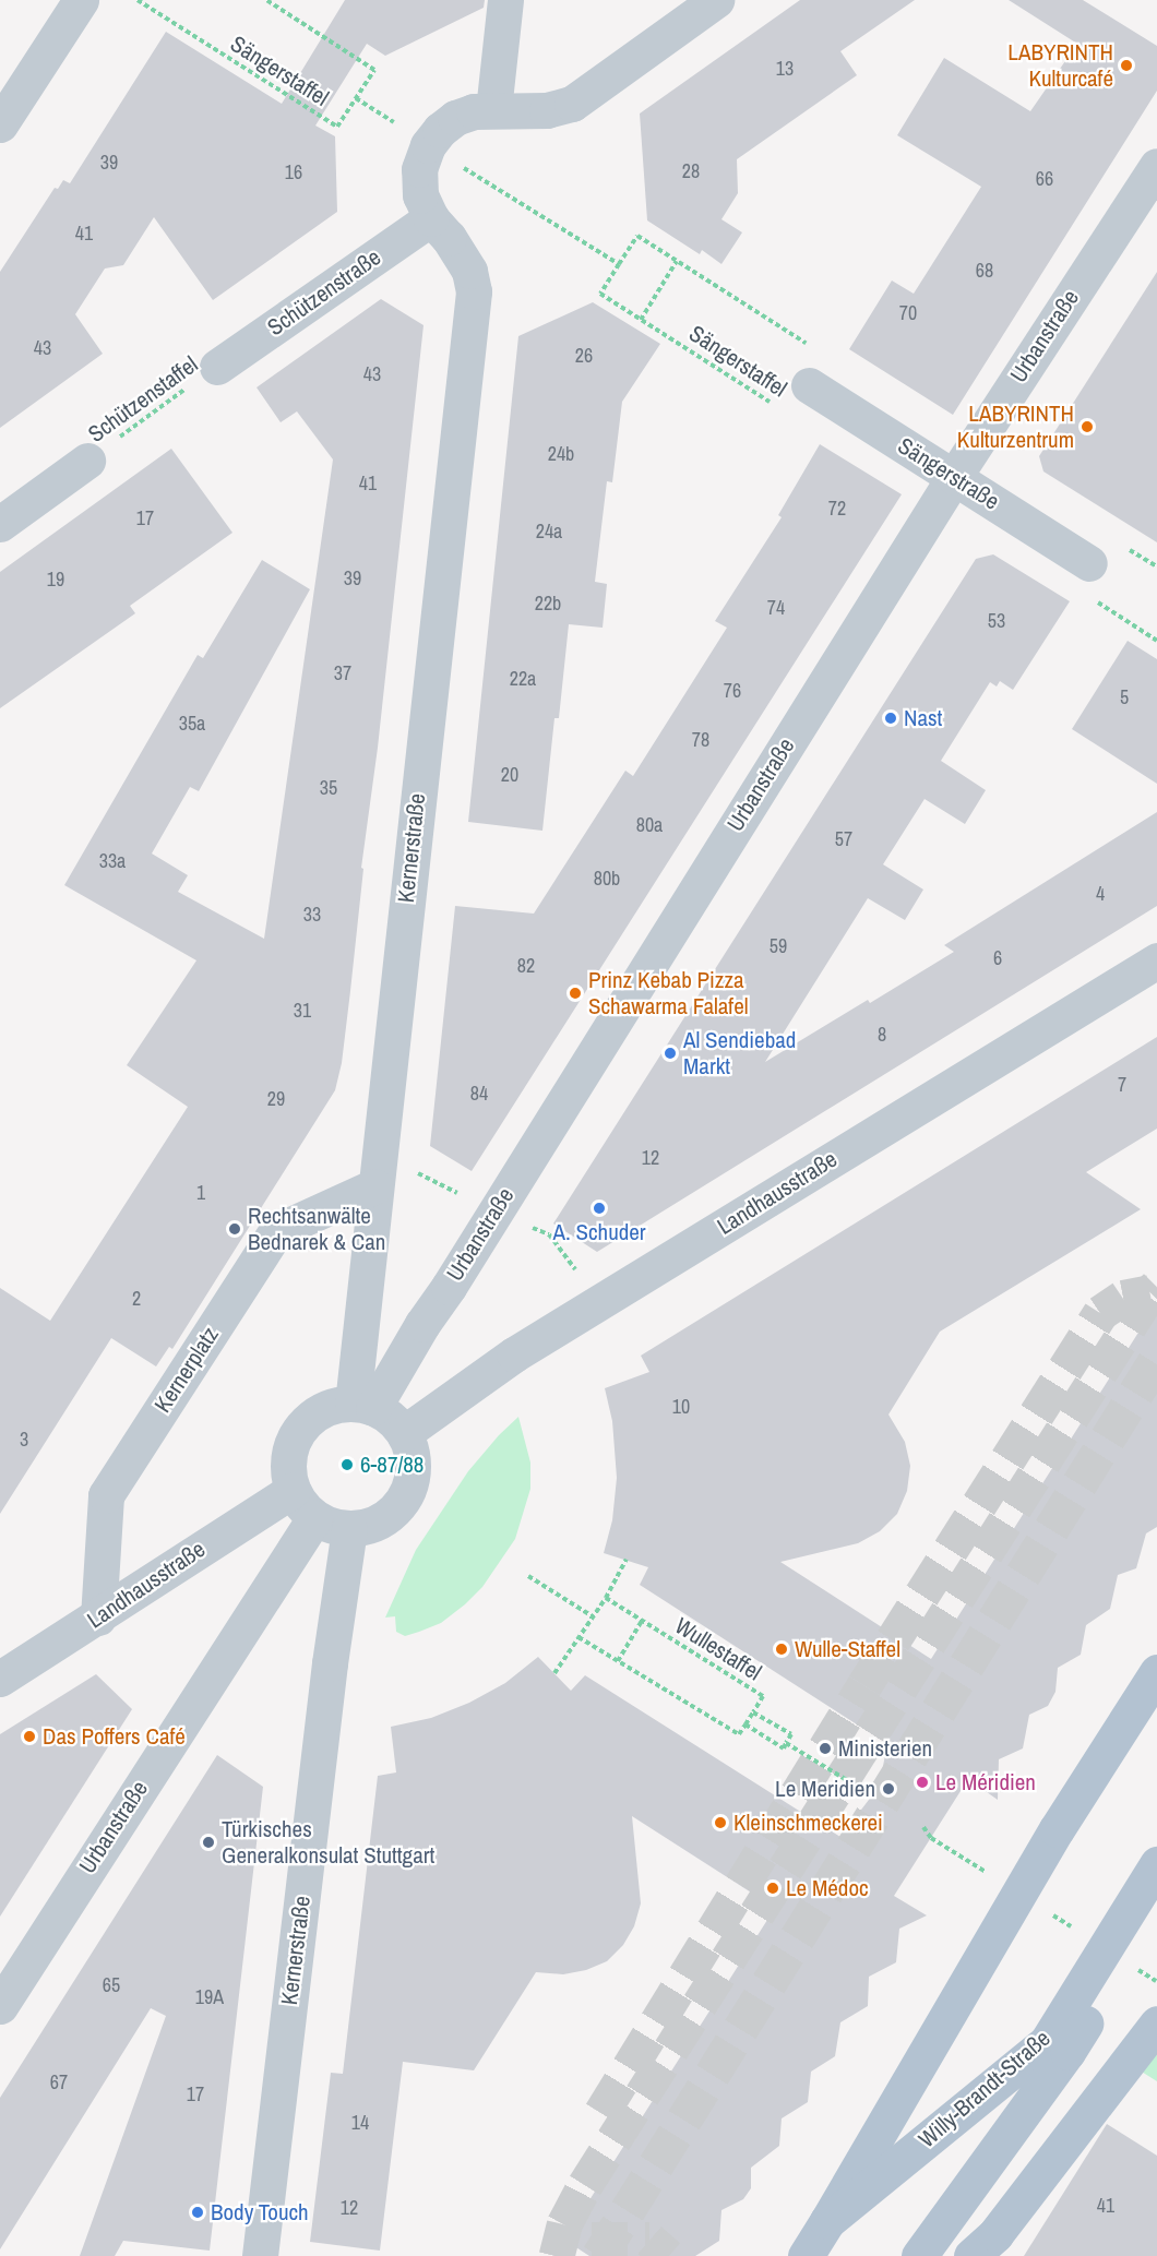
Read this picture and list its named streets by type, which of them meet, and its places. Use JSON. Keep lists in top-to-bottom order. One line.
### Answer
{"streets":{"main road":["Willy-Brandt-Straße"],"street":["Schützenstraße","Urbanstraße","Sängerstraße","Kernerstraße","Landhausstraße","Kernerplatz"],"path":["Sängerstaffel","Schützenstaffel","Wullestaffel"]},"crossings":[["Schützenstraße","Schützenstaffel"],["Schützenstraße","Kernerstraße"],["Urbanstraße","Sängerstraße"],["Urbanstraße","Kernerstraße"],["Urbanstraße","Landhausstraße"],["Kernerstraße","Landhausstraße"],["Kernerstraße","Kernerplatz"],["Landhausstraße","Kernerplatz"]],"places":["LABYRINTH Kulturcafé","LABYRINTH Kulturzentrum","Nast","Prinz Kebab Pizza Schawarma Falafel","Al Sendiebad Markt","A. Schuder","Rechtsanwälte Bednarek & Can","6-87/88","Wulle-Staffel","Das Poffers Café","Ministerien","Le Méridien","Le Meridien","Kleinschmeckerei","Türkisches Generalkonsulat Stuttgart","Le Médoc","Body Touch"],"house_numbers":["13","39","28","16","66","41","68","70","43","26","43","24b","41","72","17","24a","39","19","22b","74","53","37","22a","76","5","35a","78","20","35","80a","57","33a","80b","4","33","59","6","82","31","8","7","84","29","12","1","2","10","3","65","19A","67","17","14","41","12"]}
